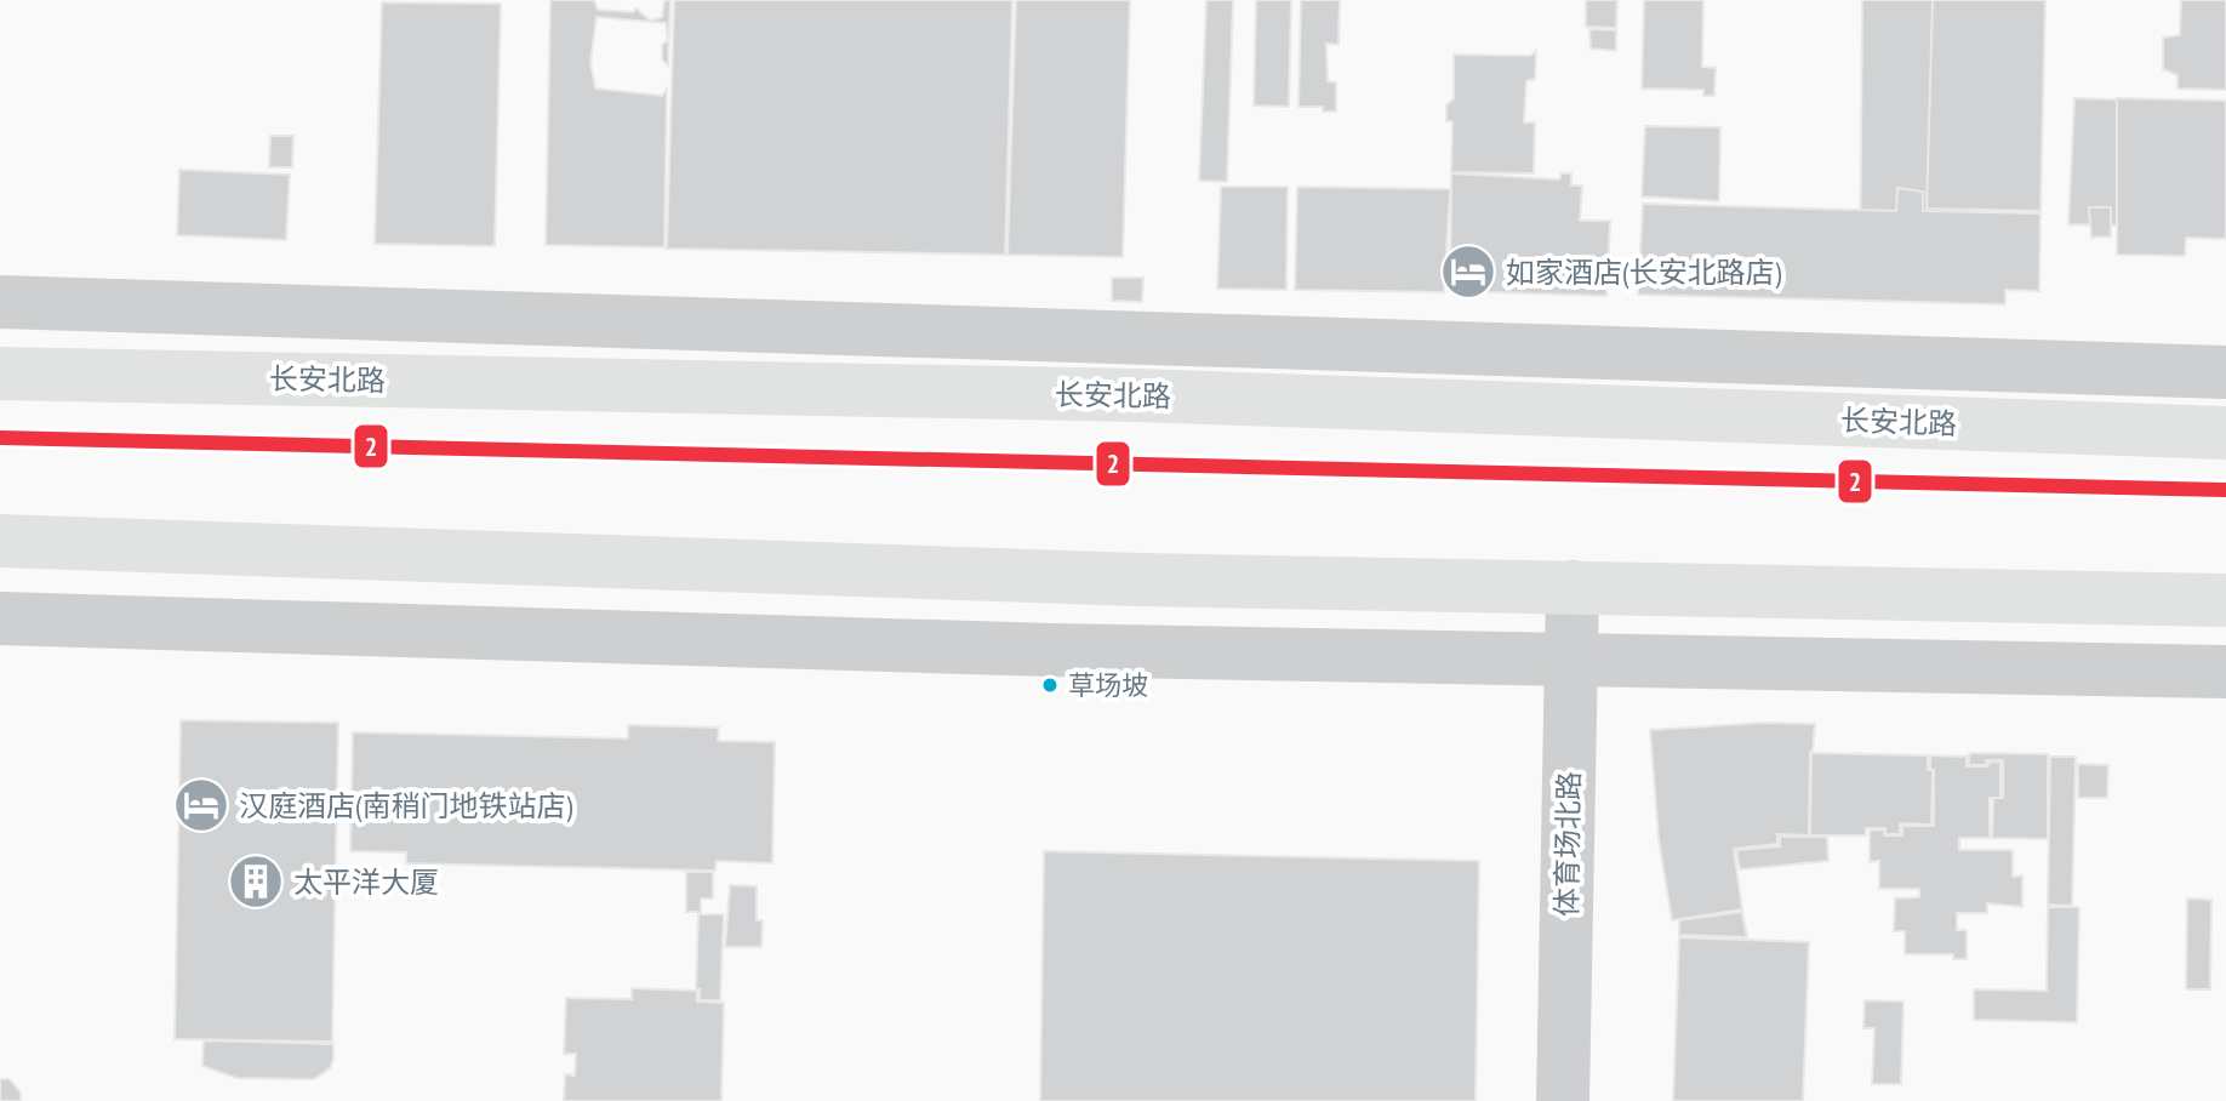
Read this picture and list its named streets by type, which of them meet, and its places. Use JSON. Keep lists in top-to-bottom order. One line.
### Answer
{"streets":{"main road":["长安北路"],"street":["体育场北路"]},"places":{"hotel":["如家酒店(长安北路店)","汉庭酒店(南稍门地铁站店)"],"other":["草场坡"],"building":["太平洋大厦"]},"lines":["transit line 2"]}
